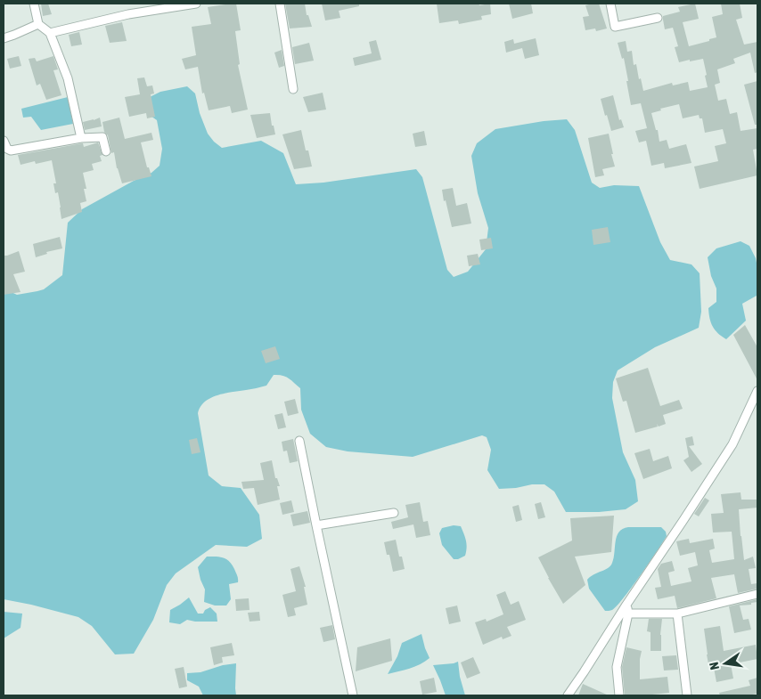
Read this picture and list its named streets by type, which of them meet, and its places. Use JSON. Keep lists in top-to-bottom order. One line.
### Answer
{"north":"left"}
